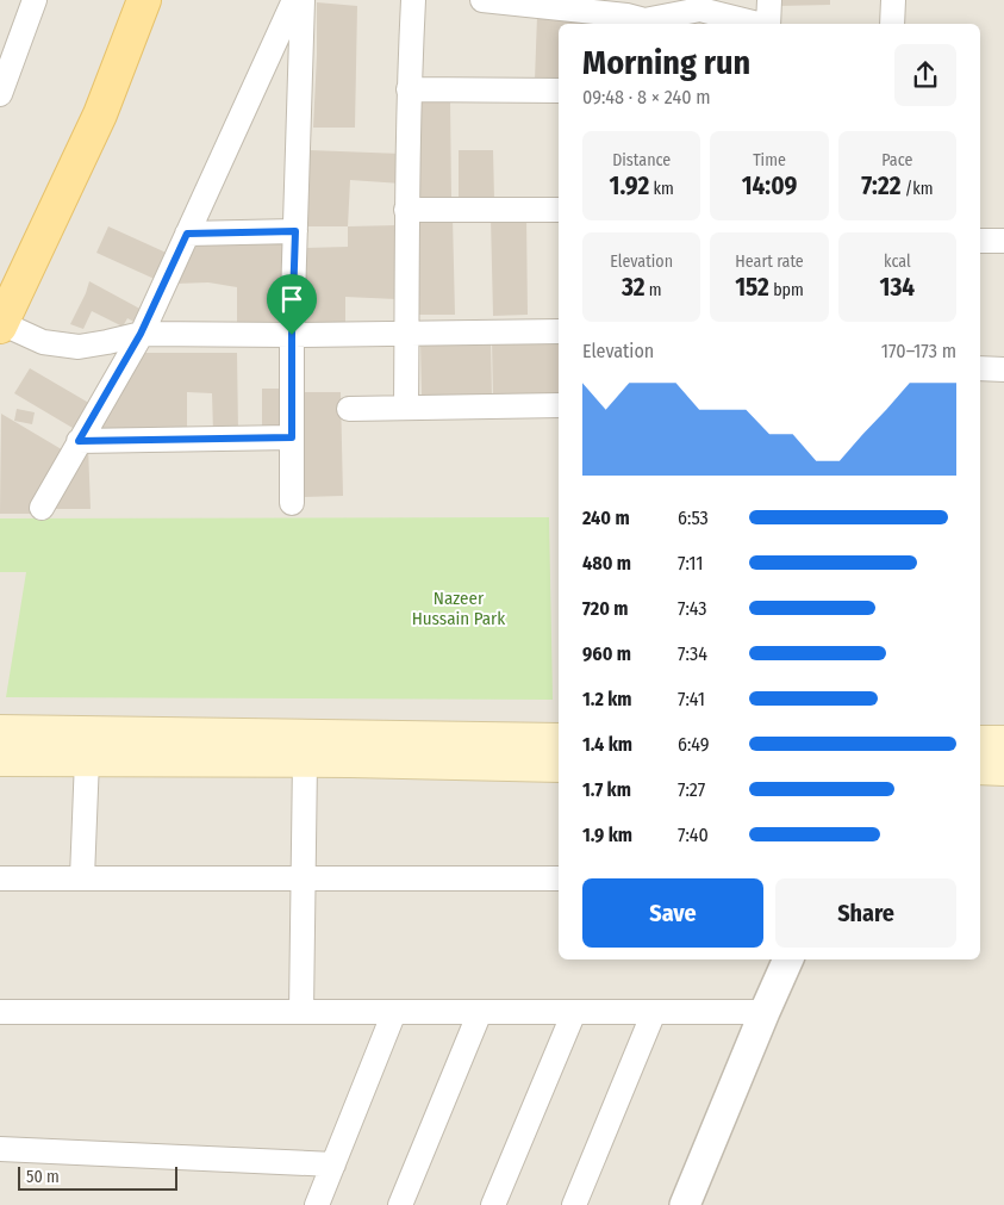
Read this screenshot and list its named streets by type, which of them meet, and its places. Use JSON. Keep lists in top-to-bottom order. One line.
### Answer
{"parks":["Nazeer Hussain Park"],"scale_bar":"50 m","page":{"heading":["Morning run","09:48 · 8 × 240 m"],"stats":[["Distance","1.92 km"],["Time","14:09"],["Pace","7:22 /km"],["Elevation","32 m"],["Heart rate","152 bpm"],["kcal","134"]],"chart":["Elevation","170–173 m"],"list":[{"name":"240 m","note":"6:53"},{"name":"480 m","note":"7:11"},{"name":"720 m","note":"7:43"},{"name":"960 m","note":"7:34"},{"name":"1.2 km","note":"7:41"},{"name":"1.4 km","note":"6:49"},{"name":"1.7 km","note":"7:27"},{"name":"1.9 km","note":"7:40"}],"buttons":["Save","Share"],"scale":"50 m"}}
